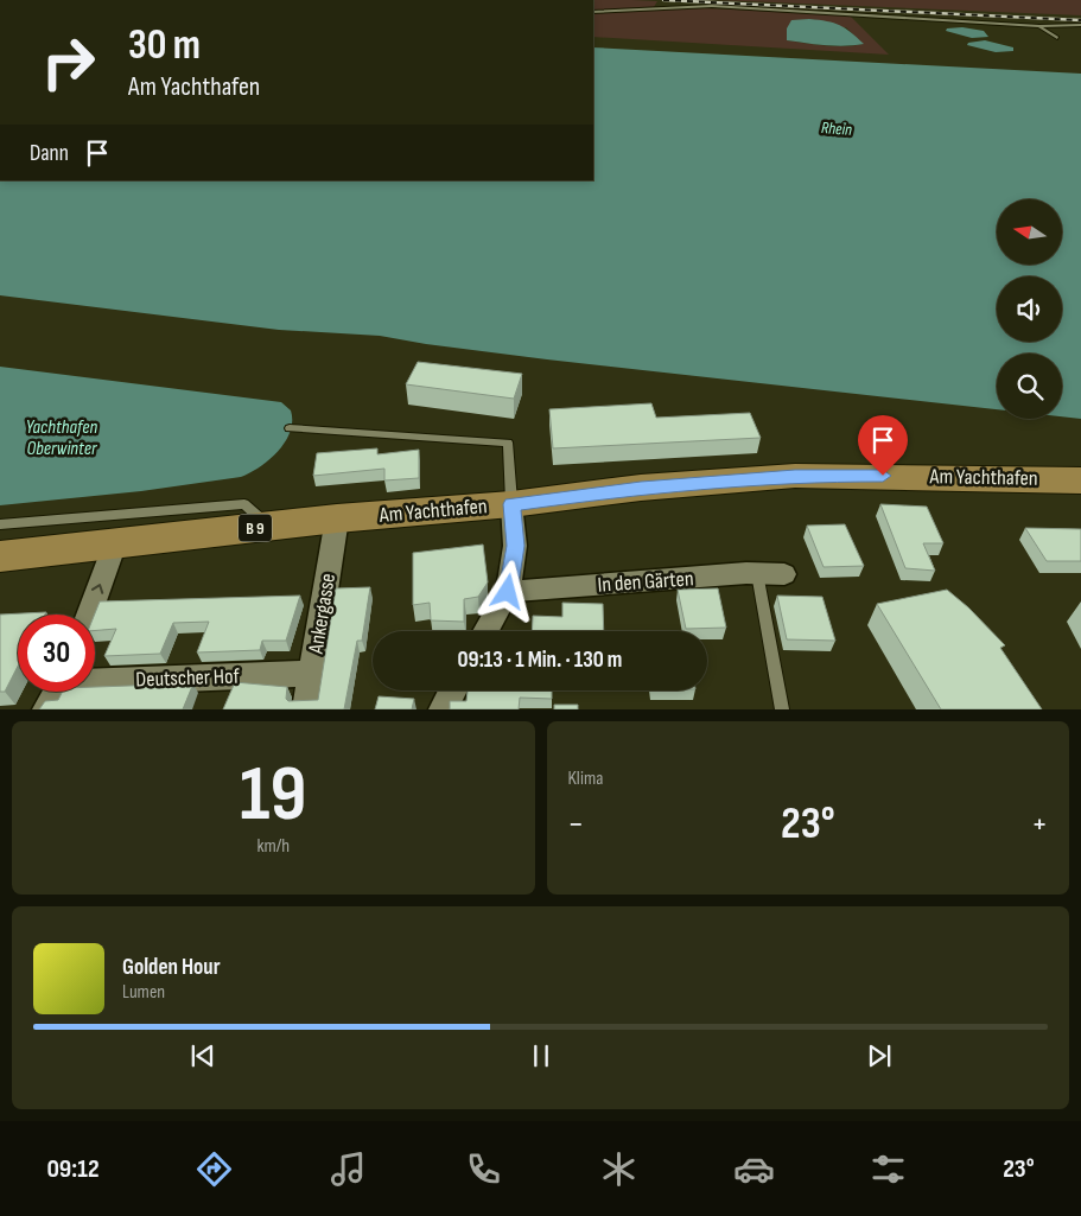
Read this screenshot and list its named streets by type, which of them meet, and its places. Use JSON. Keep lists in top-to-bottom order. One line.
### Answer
{"streets":{"main road":["Am Yachthafen","B 9"],"street":["In den Gärten","Ankergasse","Deutscher Hof"]},"crossings":[["Am Yachthafen","Ankergasse"],["Ankergasse","Deutscher Hof"]],"water":["Rhein","Yachthafen Oberwinter"],"north":"left","page":{"turn":["30 m","Am Yachthafen"],"then":"Dann","limit":"30","trip":"09:13 · 1 Min. · 130 m","tile":[["19","km/h"],"Klima"],"heat":["−","23°","+"],"song":["Golden Hour","Lumen"],"tabs":["09:12","23°"]}}
